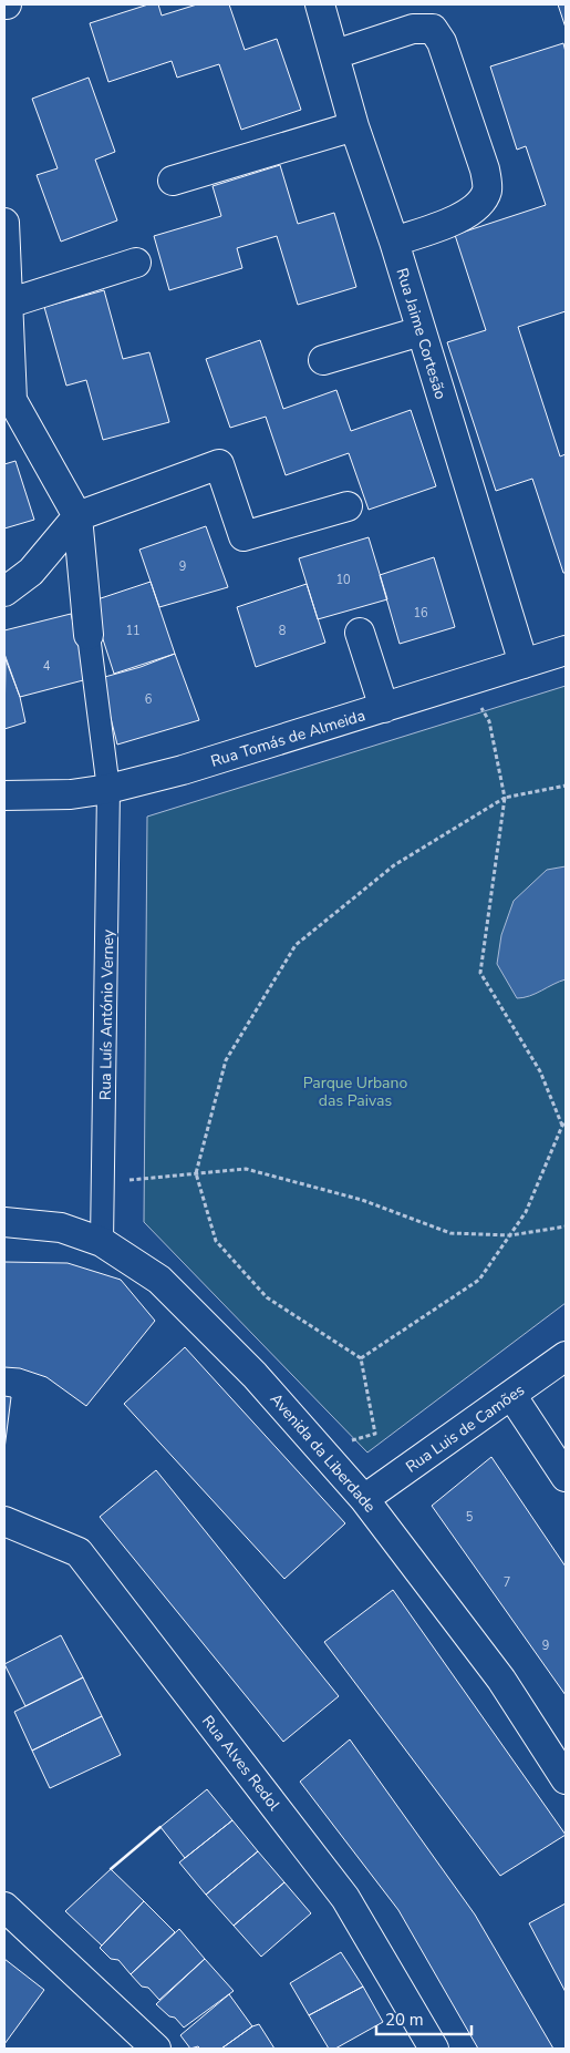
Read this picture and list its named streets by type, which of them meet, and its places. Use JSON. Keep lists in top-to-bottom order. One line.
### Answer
{"streets":{"street":["Rua Jaime Cortesão","Rua Tomás de Almeida","Rua Luís António Verney","Rua Luis de Camões","Avenida da Liberdade","Rua Alves Redol"]},"crossings":[["Rua Jaime Cortesão","Rua Tomás de Almeida"],["Rua Tomás de Almeida","Rua Luís António Verney"],["Rua Luís António Verney","Avenida da Liberdade"],["Rua Luis de Camões","Avenida da Liberdade"]],"parks":["Parque Urbano das Paivas"],"house_numbers":["9","10","16","11","8","4","6","5","7","9"],"scale_bar":"20 m"}
